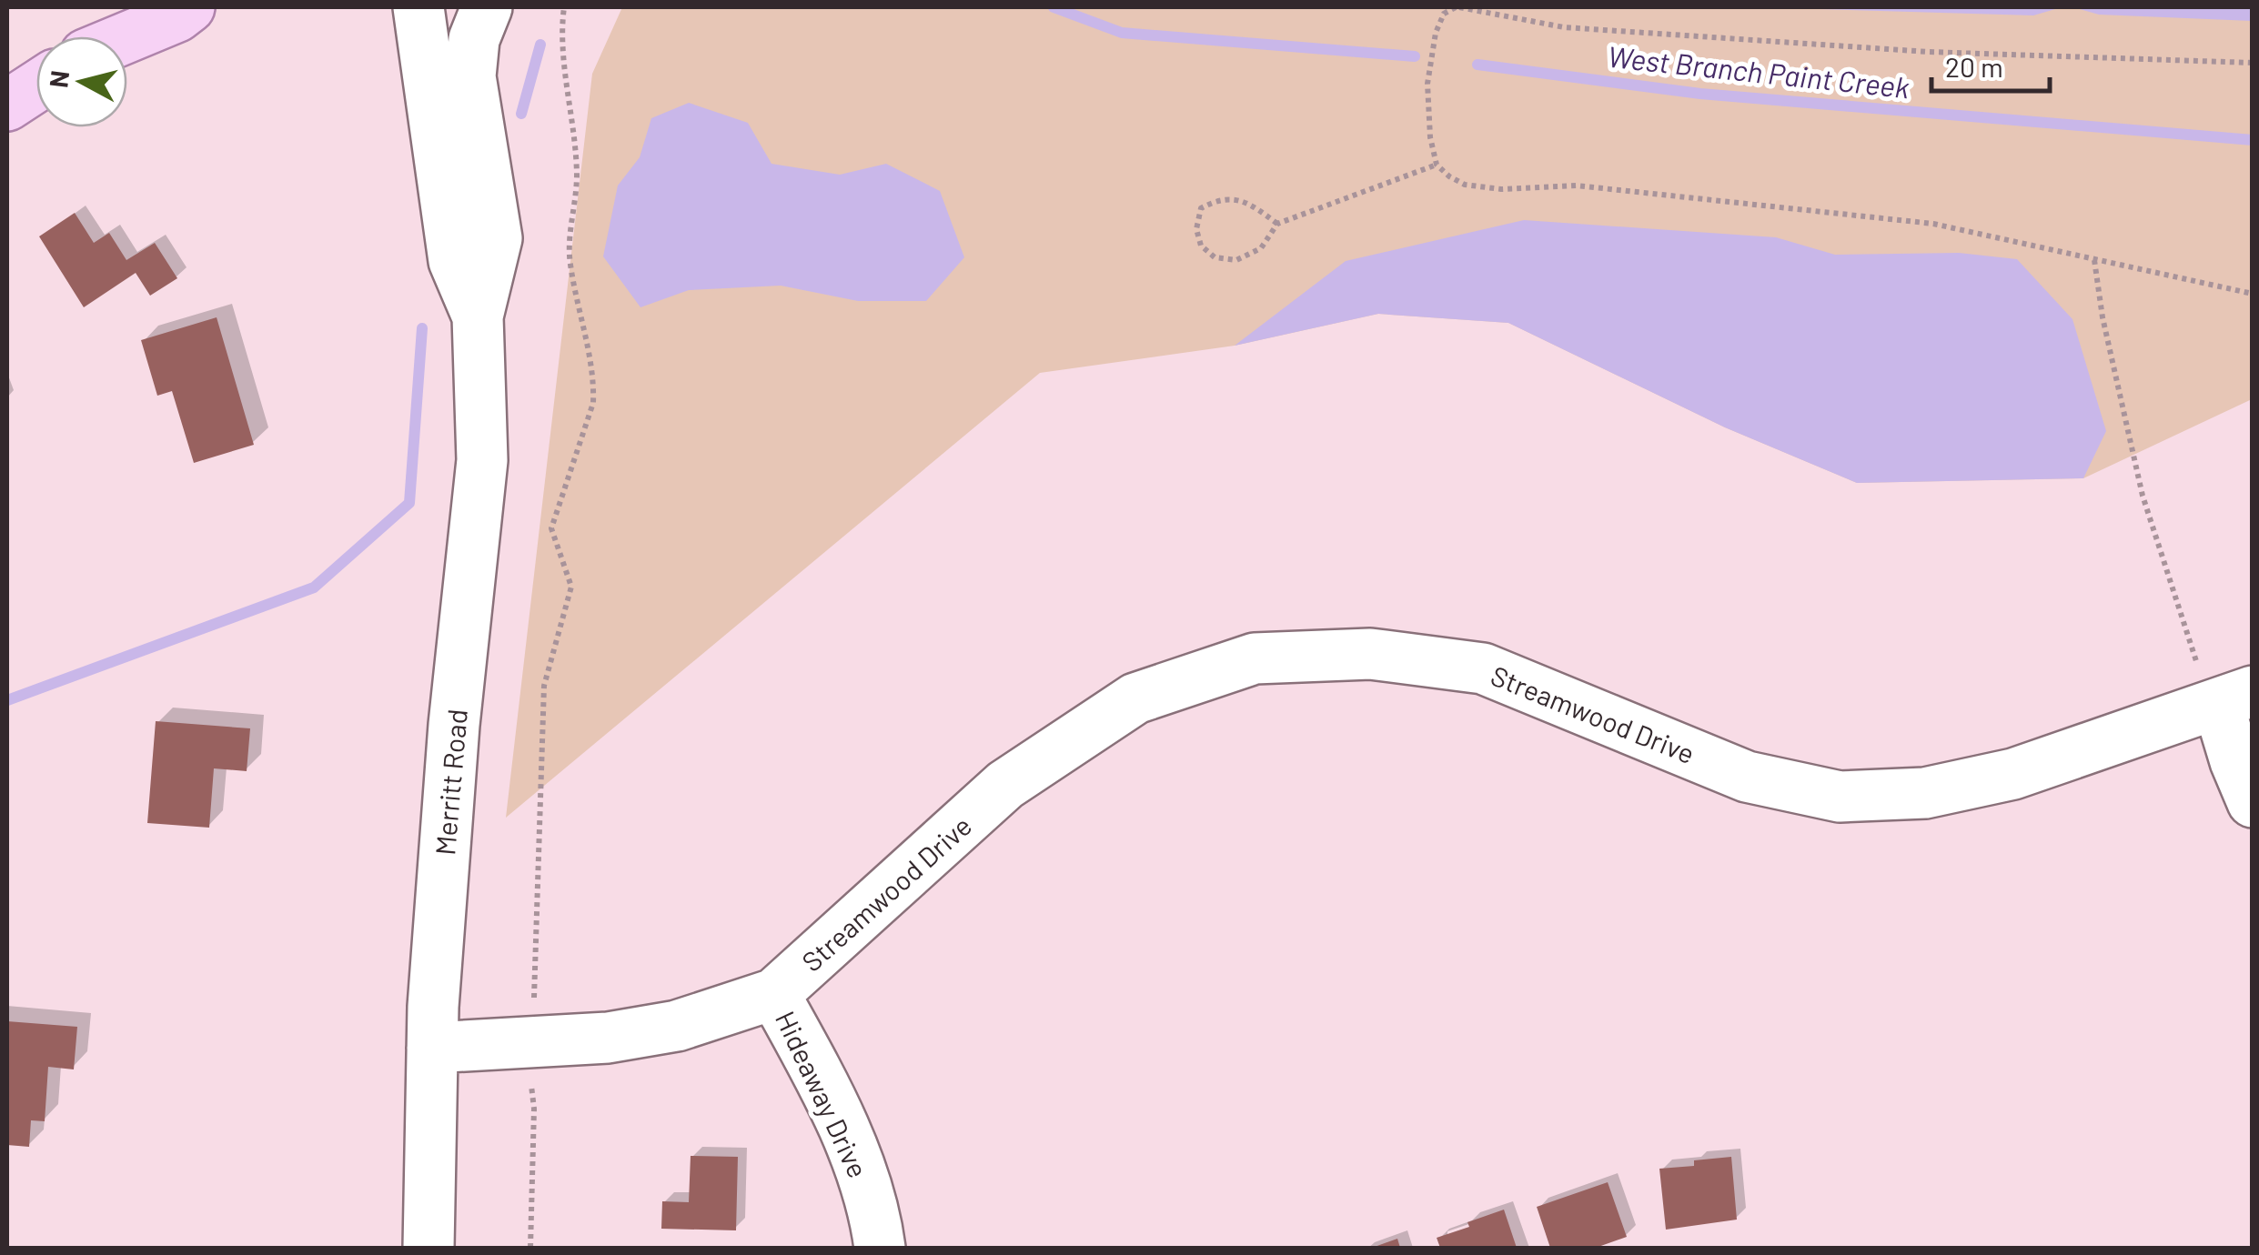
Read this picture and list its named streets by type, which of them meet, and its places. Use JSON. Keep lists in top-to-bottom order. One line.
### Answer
{"streets":{"street":["Streamwood Drive","Merritt Road","Hideaway Drive"]},"crossings":[["Streamwood Drive","Merritt Road"],["Streamwood Drive","Hideaway Drive"]],"water":["West Branch Paint Creek"],"scale_bar":"20 m","north":"left"}
